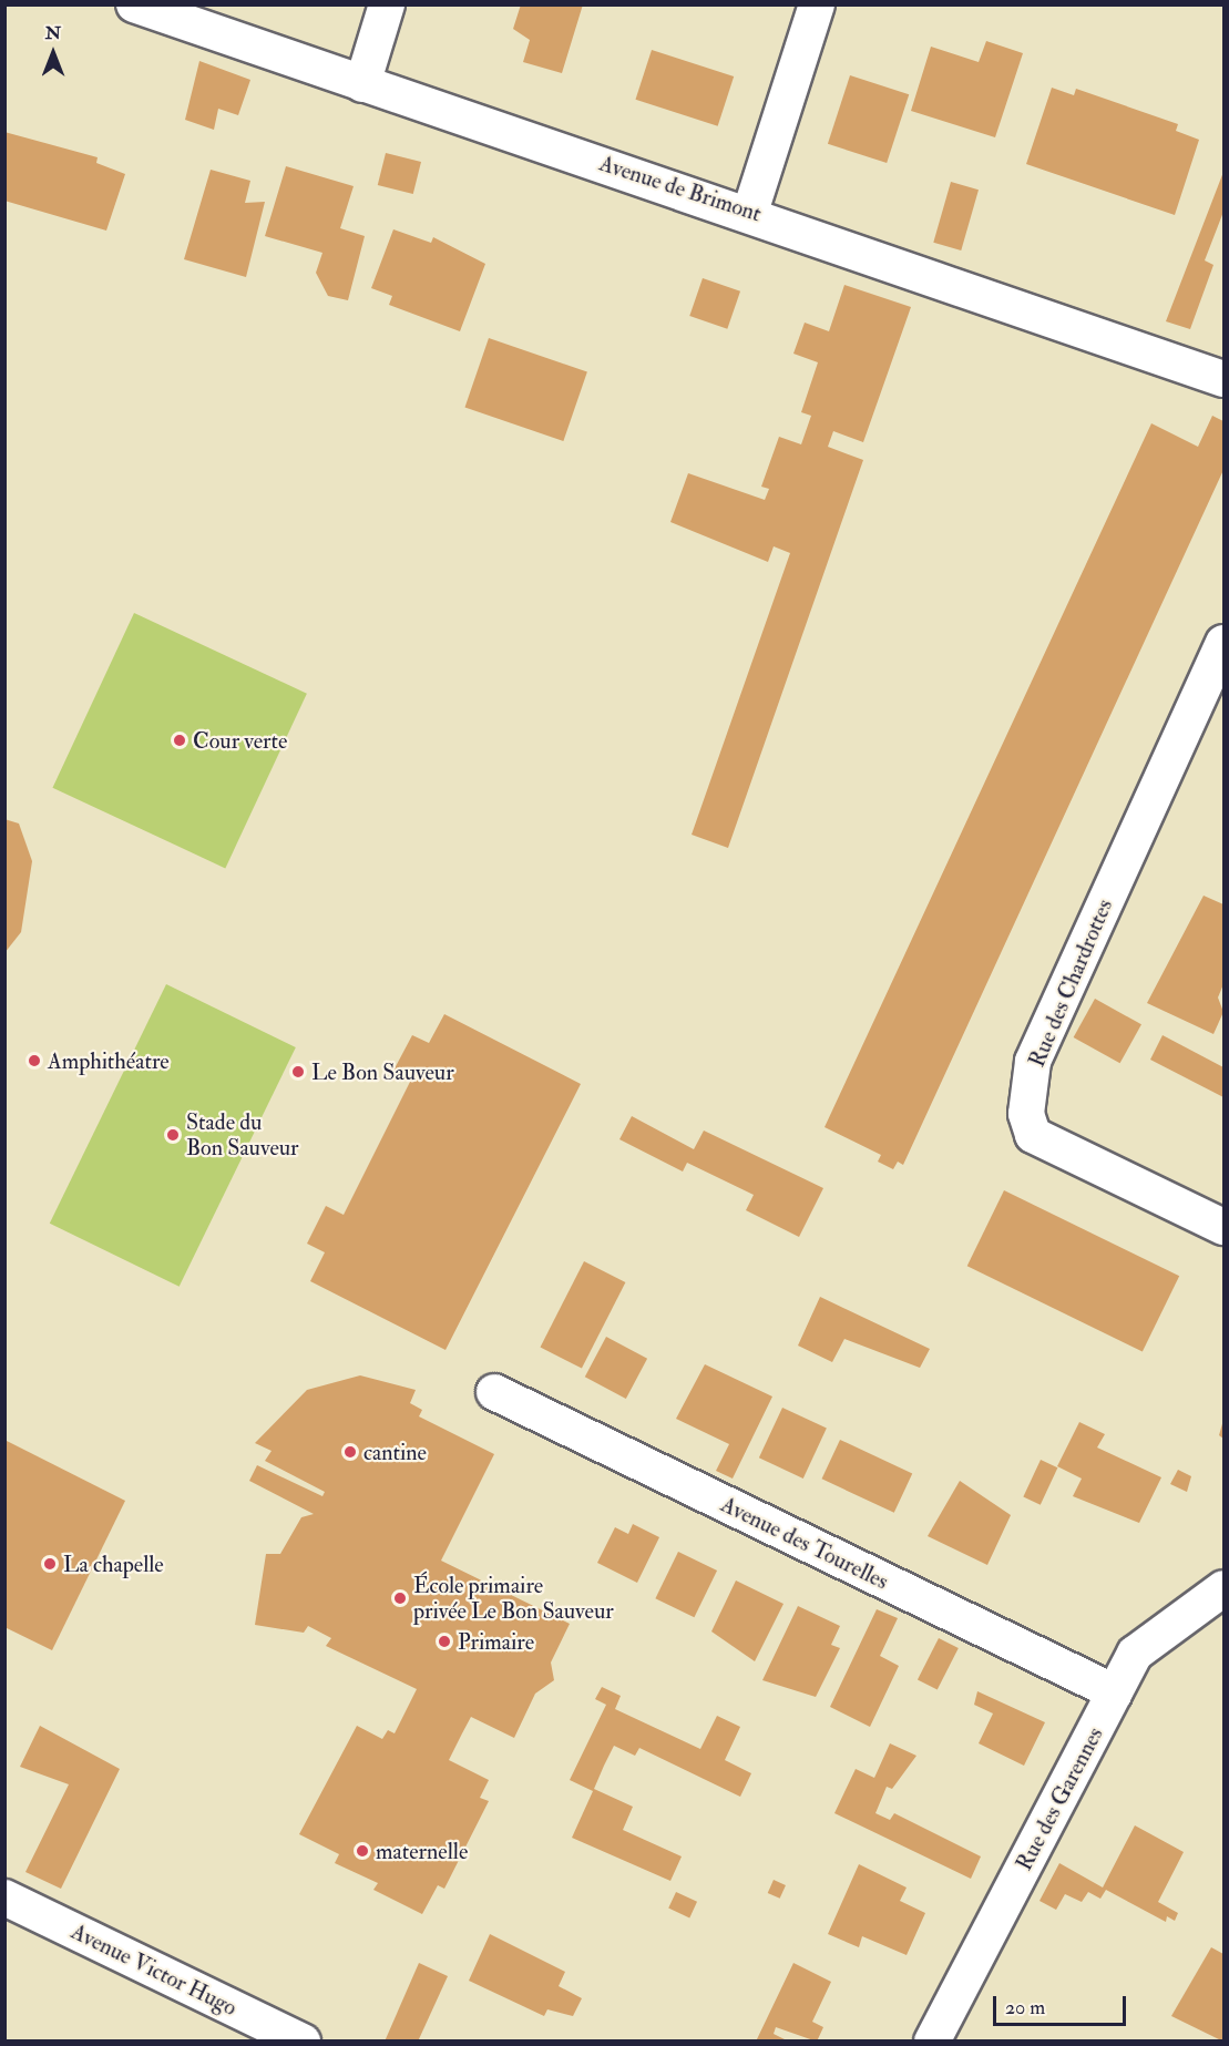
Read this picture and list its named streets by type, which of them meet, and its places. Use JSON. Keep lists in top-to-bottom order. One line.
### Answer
{"streets":{"street":["Avenue de Brimont","Rue des Chardrottes","Avenue des Tourelles","Rue des Garennes","Avenue Victor Hugo"]},"crossings":[["Avenue des Tourelles","Rue des Garennes"]],"places":["Cour verte","Amphithéatre","Le Bon Sauveur","Stade du Bon Sauveur","cantine","La chapelle","École primaire privée Le Bon Sauveur","Primaire","maternelle"],"scale_bar":"20 m","north":"top"}
